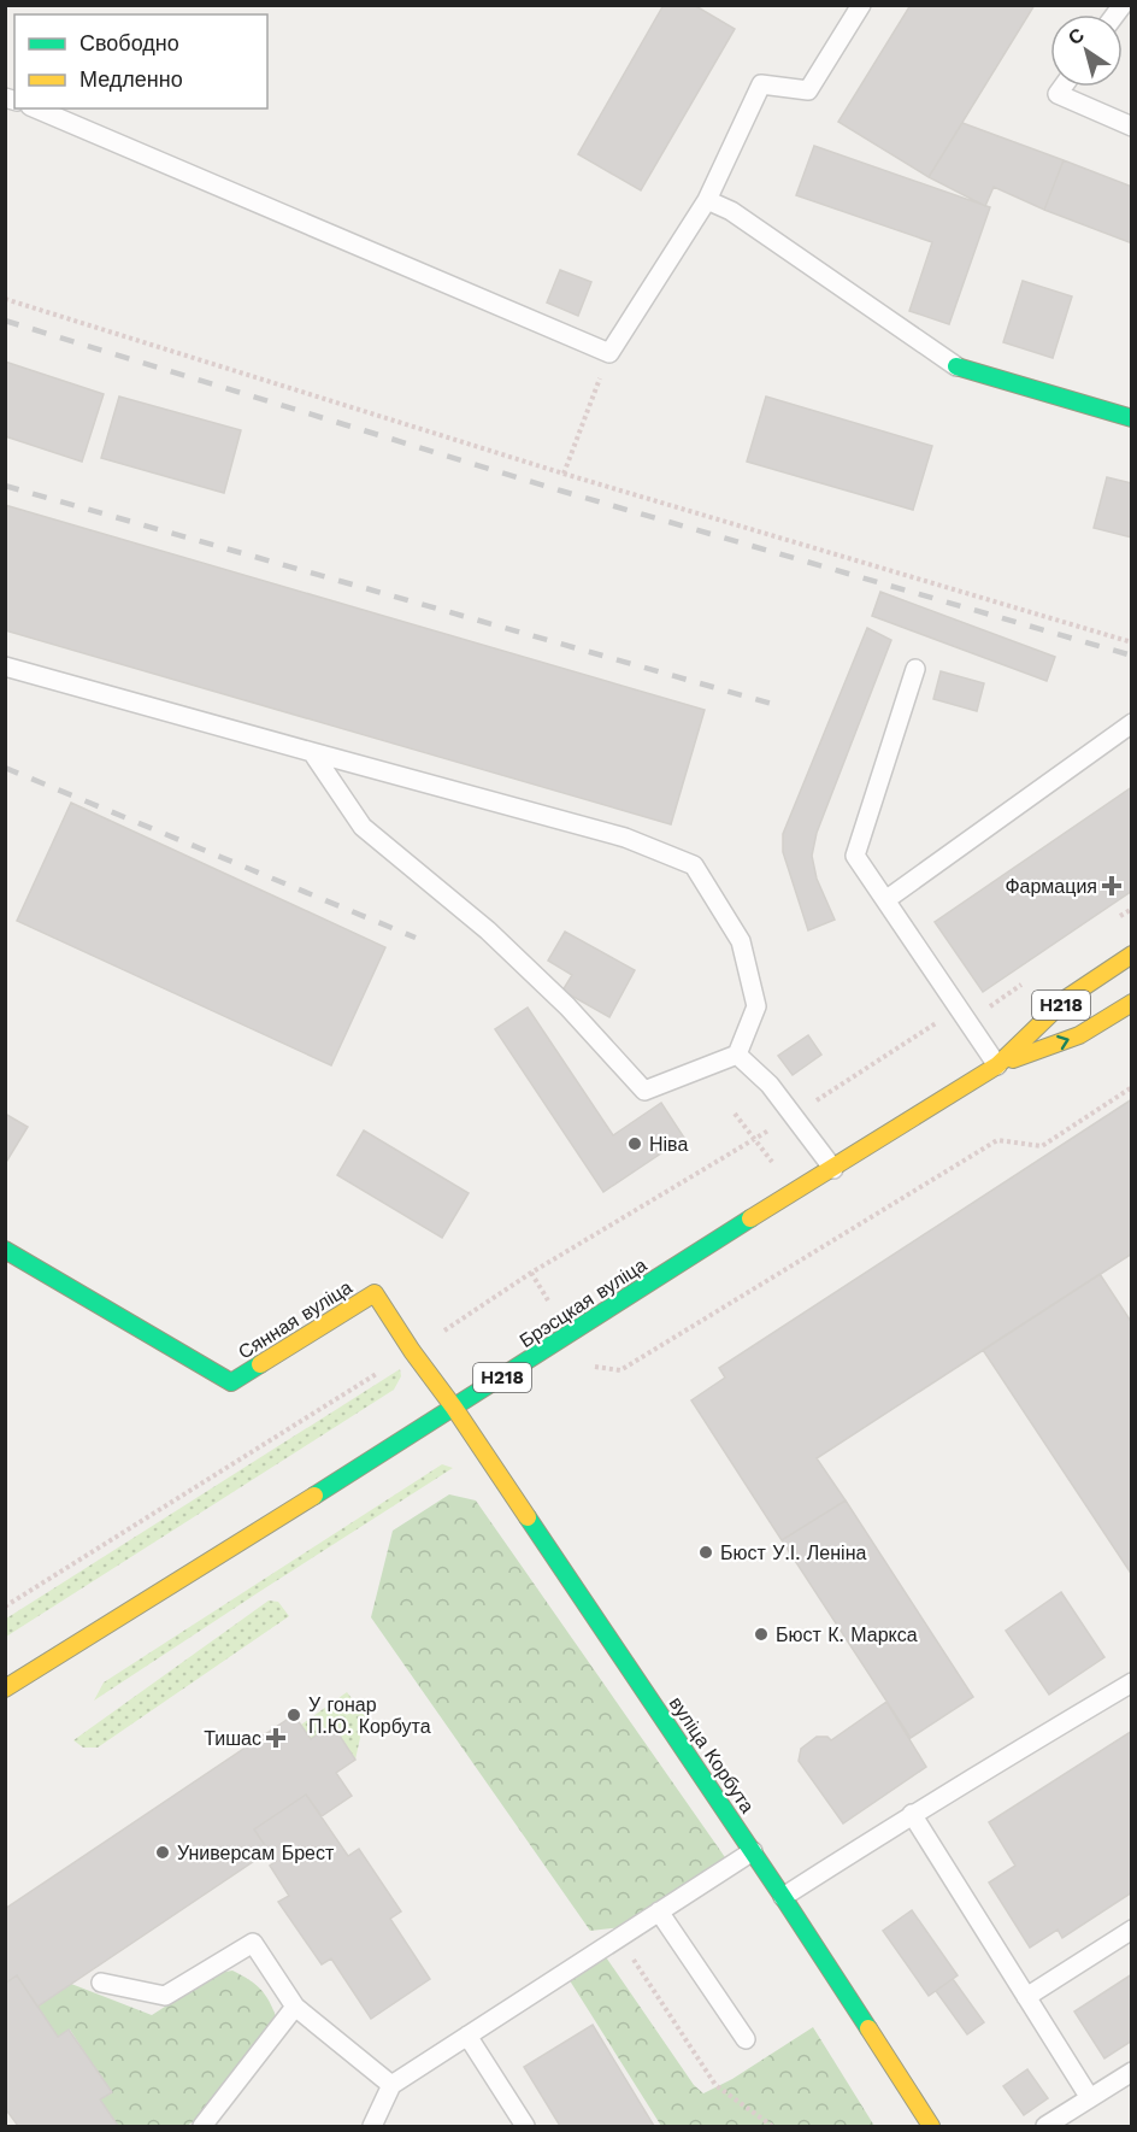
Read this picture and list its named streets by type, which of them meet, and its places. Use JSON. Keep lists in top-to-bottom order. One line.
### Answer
{"streets":{"street":["Н218","Брэсцкая вуліца","Сянная вуліца","вуліца Корбута"]},"crossings":[["Брэсцкая вуліца","Сянная вуліца"],["Брэсцкая вуліца","вуліца Корбута"],["Сянная вуліца","вуліца Корбута"]],"places":{"health":["Фармация","Тишас"],"other":["Ніва","Бюст У.І. Леніна","Бюст К. Маркса","У гонар П.Ю. Корбута","Универсам Брест"]},"legend":["Свободно","Медленно"],"north":"top left"}
